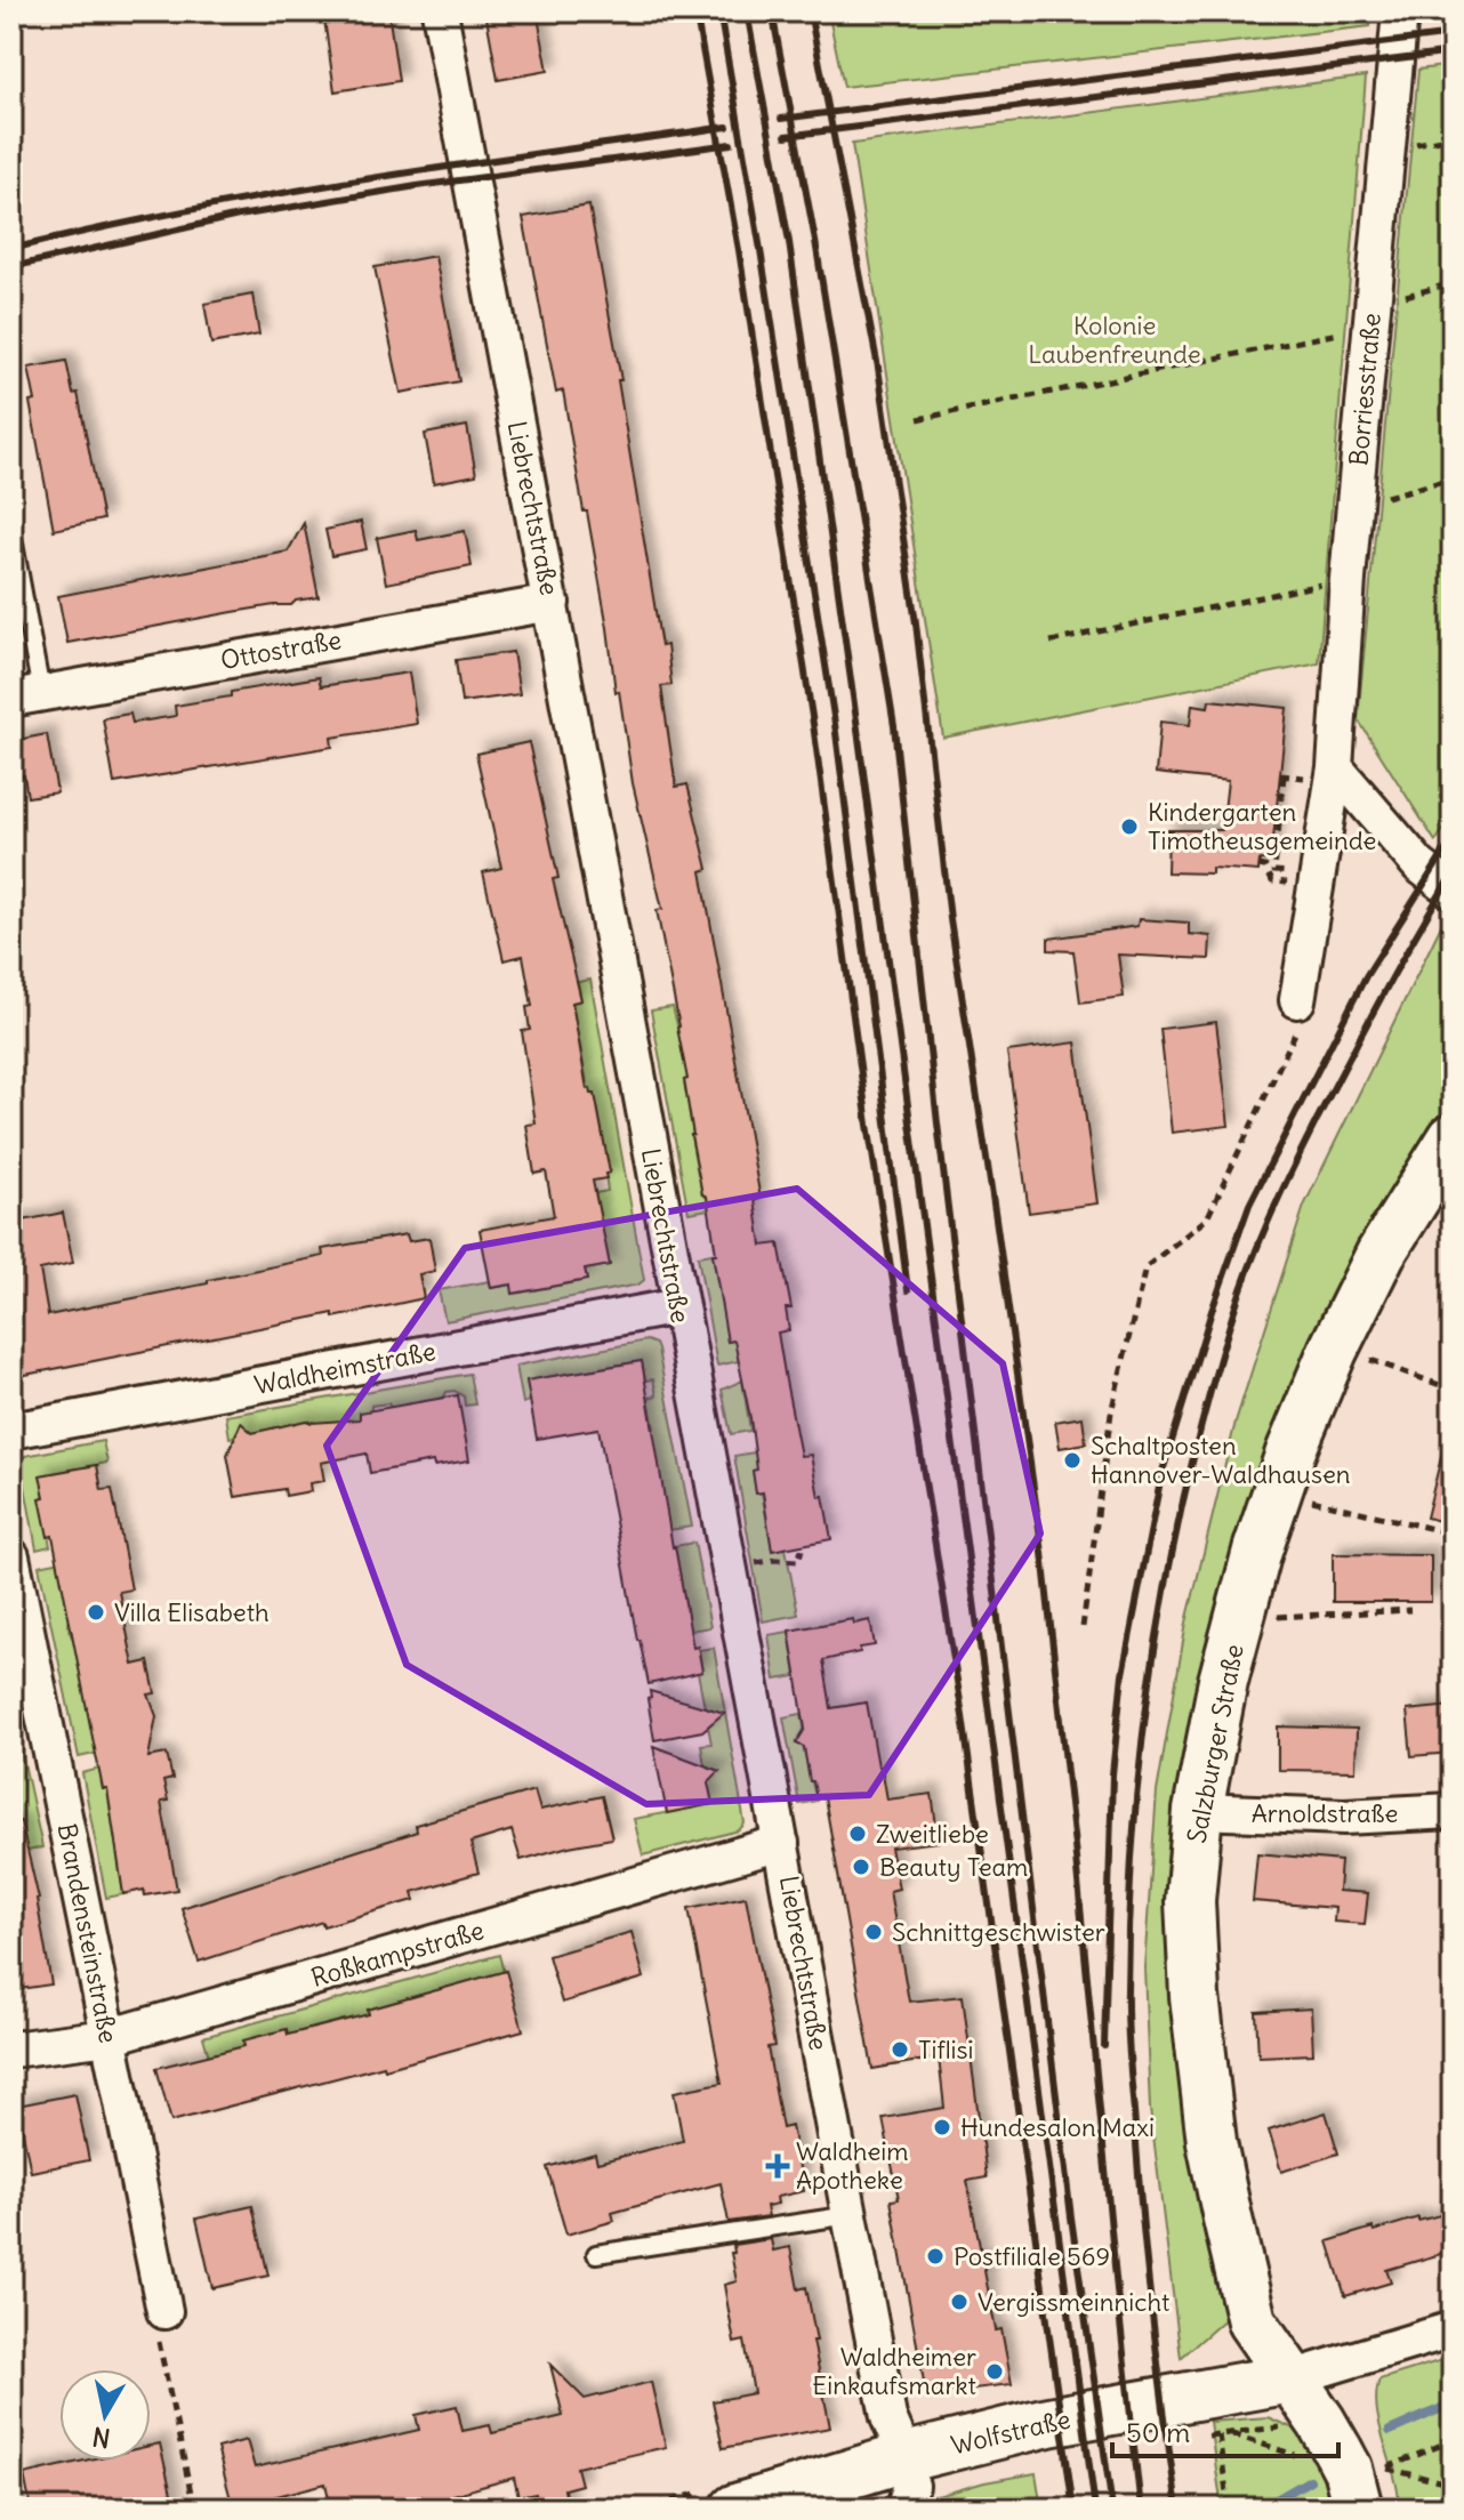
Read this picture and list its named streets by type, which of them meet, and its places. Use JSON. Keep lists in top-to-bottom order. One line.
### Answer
{"streets":{"street":["Borriesstraße","Liebrechtstraße","Ottostraße","Waldheimstraße","Salzburger Straße","Arnoldstraße","Brandensteinstraße","Roßkampstraße","Wolfstraße"]},"crossings":[["Liebrechtstraße","Ottostraße"],["Liebrechtstraße","Waldheimstraße"],["Liebrechtstraße","Roßkampstraße"],["Liebrechtstraße","Wolfstraße"],["Salzburger Straße","Arnoldstraße"],["Salzburger Straße","Wolfstraße"],["Brandensteinstraße","Roßkampstraße"]],"parks":["Kolonie Laubenfreunde"],"places":{"other":["Kindergarten Timotheusgemeinde","Schaltposten Hannover-Waldhausen","Villa Elisabeth","Zweitliebe","Beauty Team","Schnittgeschwister","Tiflisi","Hundesalon Maxi","Postfiliale 569","Vergissmeinnicht","Waldheimer Einkaufsmarkt"],"health":["Waldheim Apotheke"]},"scale_bar":"50 m","north":"bottom"}
